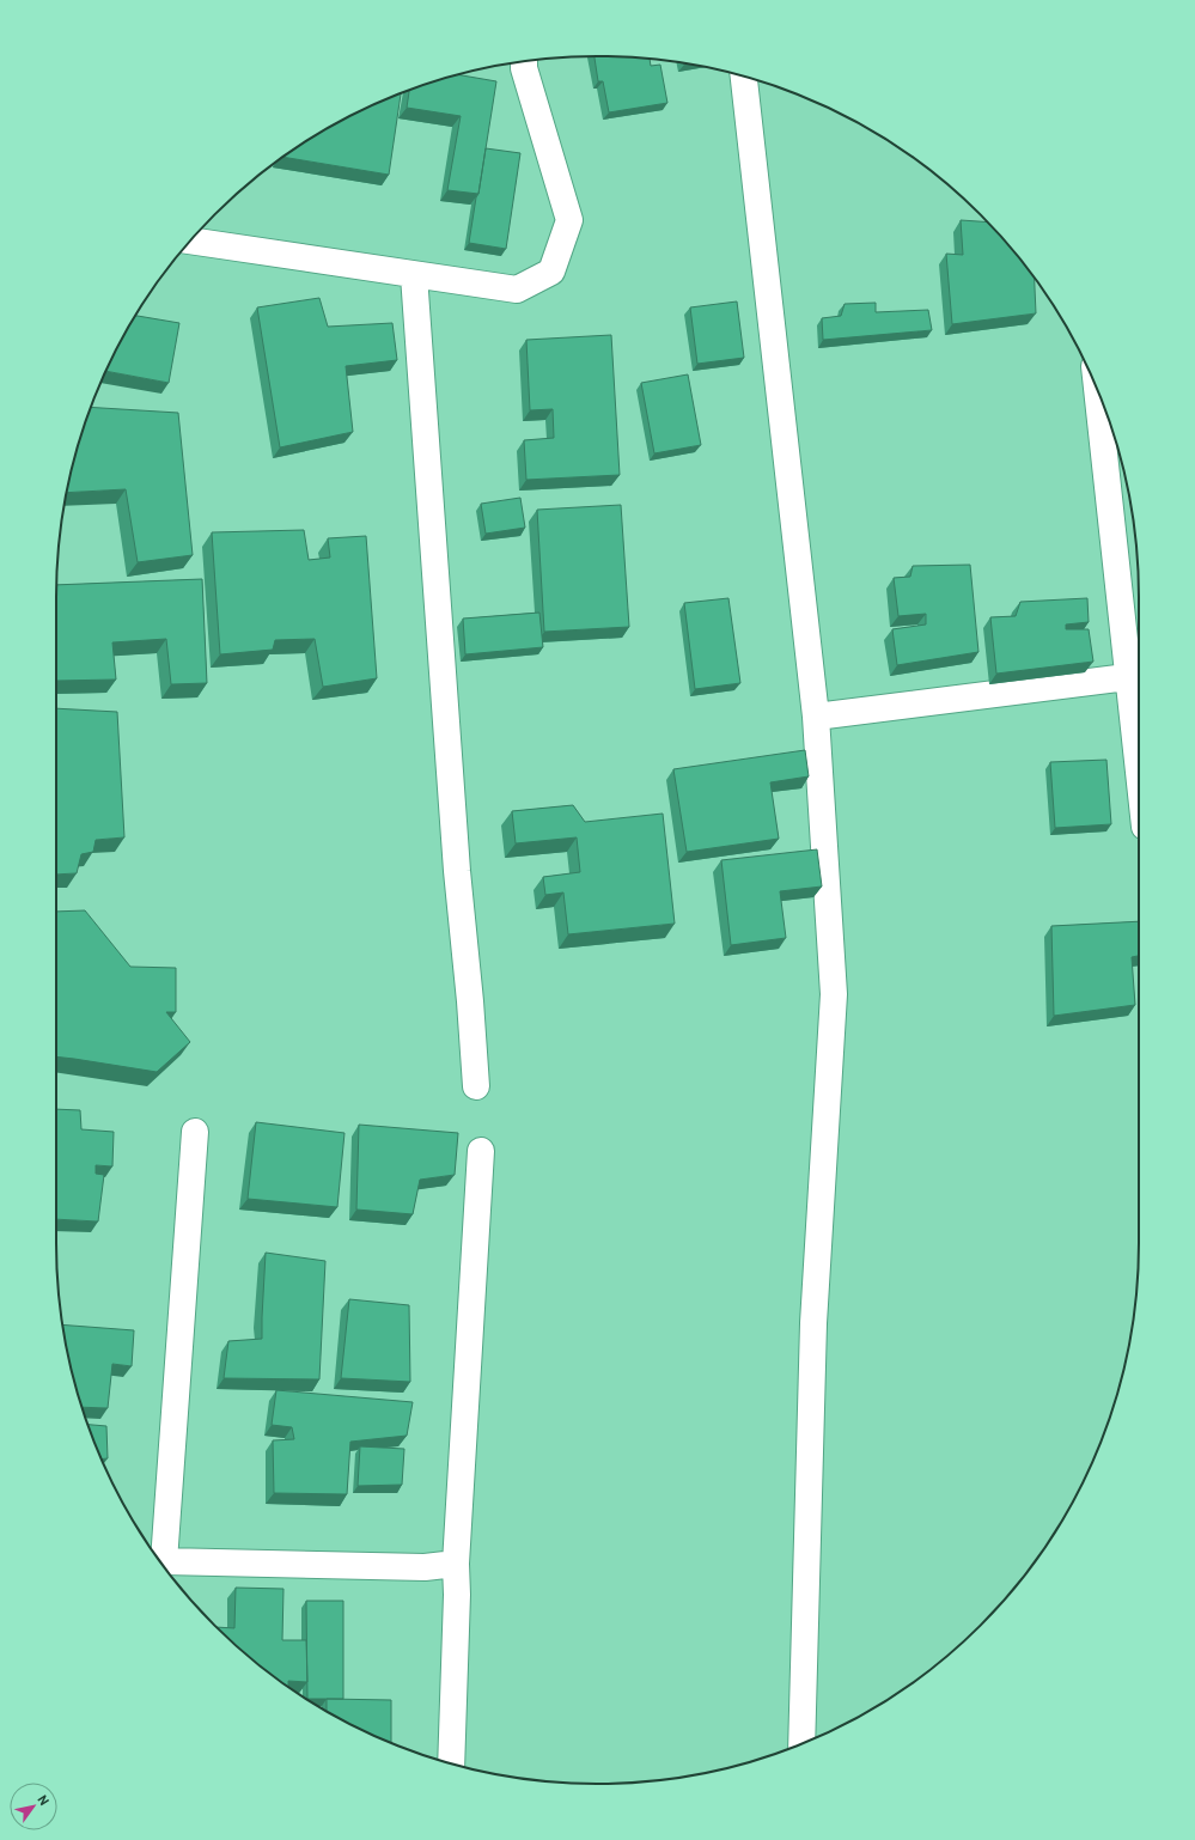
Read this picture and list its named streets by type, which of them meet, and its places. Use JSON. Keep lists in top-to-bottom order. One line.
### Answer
{"north":"top right"}
